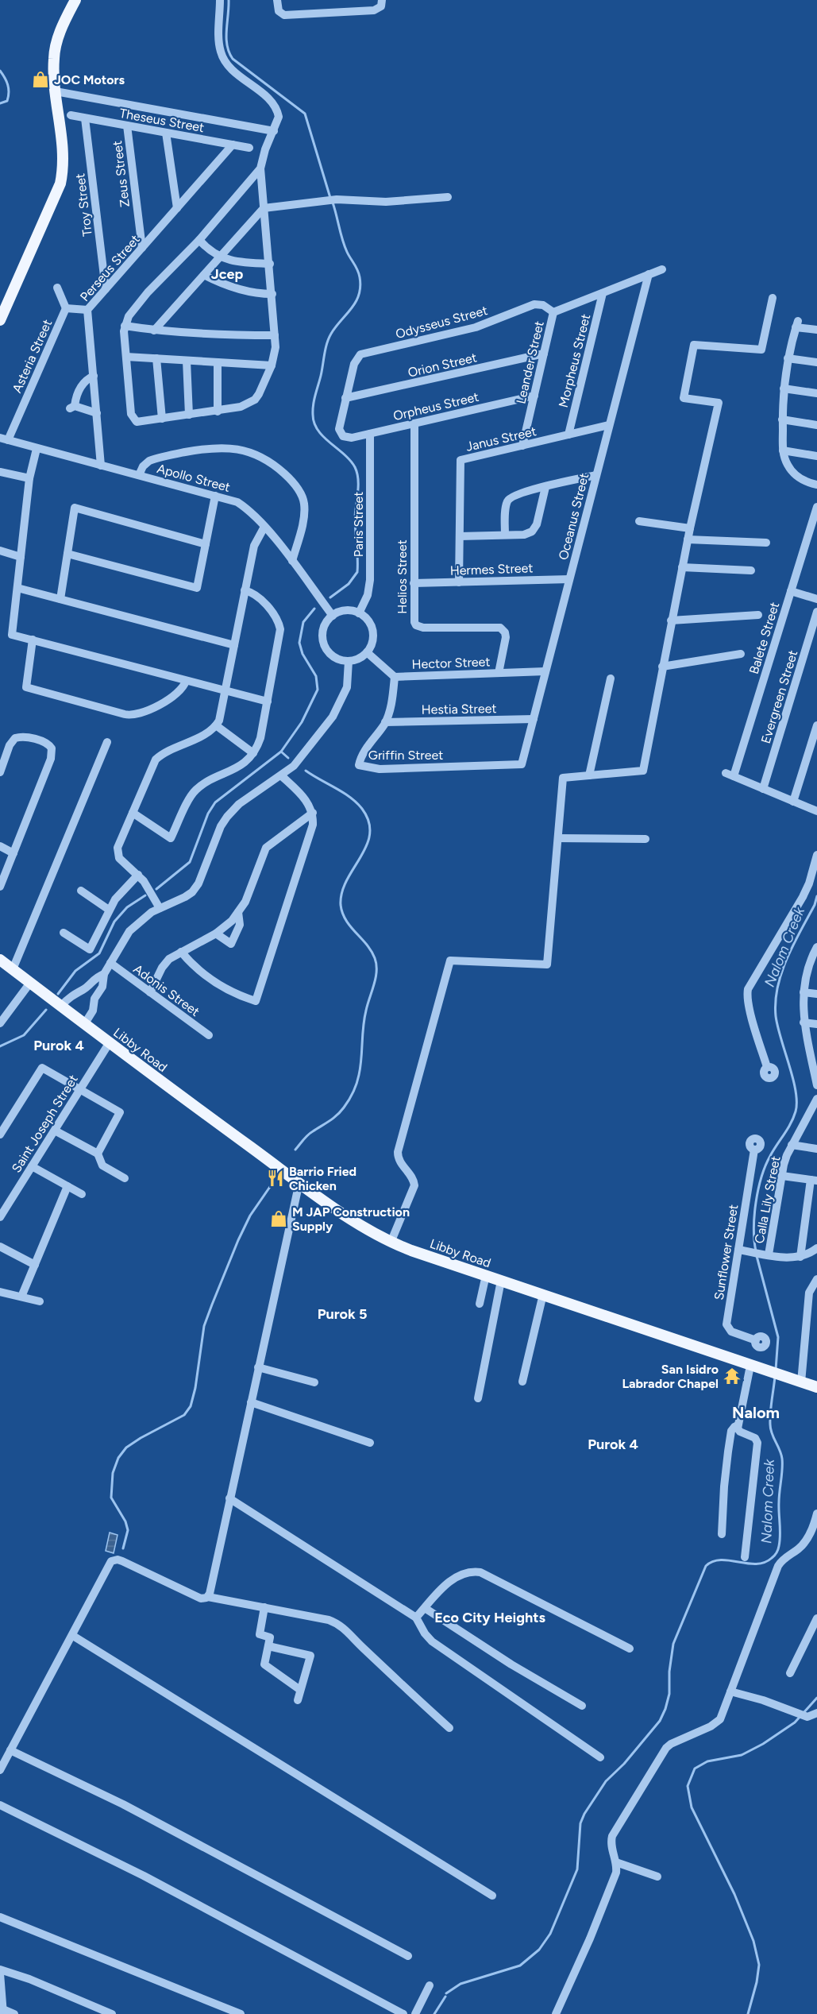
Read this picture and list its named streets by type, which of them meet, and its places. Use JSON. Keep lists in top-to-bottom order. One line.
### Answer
{"streets":{"main road":["Libby Road"],"street":["Theseus Street","Zeus Street","Troy Street","Perseus Street","Odysseus Street","Asteria Street","Morpheus Street","Leander Street","Orion Street","Orpheus Street","Janus Street","Apollo Street","Oceanus Street","Paris Street","Hermes Street","Helios Street","Balete Street","Hector Street","Evergreen Street","Hestia Street","Griffin Street","Adonis Street","Saint Joseph Street","Calla Lily Street","Sunflower Street"]},"crossings":[["Theseus Street","Zeus Street"],["Theseus Street","Troy Street"],["Theseus Street","Perseus Street"],["Zeus Street","Perseus Street"],["Troy Street","Perseus Street"],["Perseus Street","Apollo Street"],["Odysseus Street","Leander Street"],["Odysseus Street","Orion Street"],["Odysseus Street","Orpheus Street"],["Asteria Street","Apollo Street"],["Morpheus Street","Janus Street"],["Leander Street","Orion Street"],["Leander Street","Orpheus Street"],["Leander Street","Janus Street"],["Orion Street","Orpheus Street"],["Orpheus Street","Paris Street"],["Orpheus Street","Helios Street"],["Janus Street","Oceanus Street"],["Janus Street","Hermes Street"],["Apollo Street","Paris Street"],["Apollo Street","Hector Street"],["Oceanus Street","Hermes Street"],["Oceanus Street","Hector Street"],["Oceanus Street","Hestia Street"],["Oceanus Street","Griffin Street"],["Paris Street","Hector Street"],["Hermes Street","Helios Street"],["Helios Street","Hector Street"],["Balete Street","Evergreen Street"],["Hector Street","Griffin Street"],["Hestia Street","Griffin Street"],["Libby Road","Saint Joseph Street"]],"districts":["Jcep","Purok 4","Purok 5","Nalom","Purok 4","Eco City Heights"],"water":["Nalom Creek"],"places":{"shop":["JOC Motors","M JAP Construction Supply"],"restaurant":["Barrio Fried Chicken"],"temple":["San Isidro Labrador Chapel"]}}
